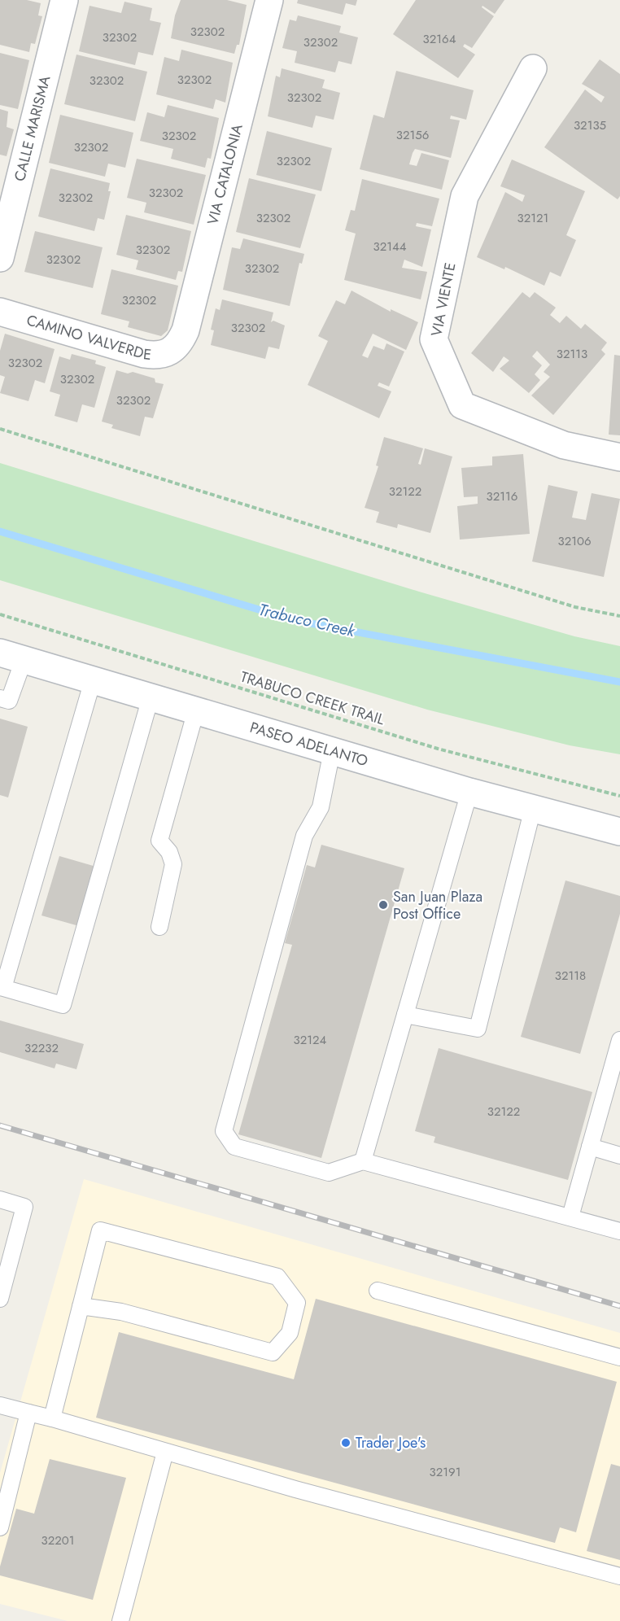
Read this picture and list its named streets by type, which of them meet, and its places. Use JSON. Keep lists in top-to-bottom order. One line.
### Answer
{"streets":{"street":["CALLE MARISMA","VIA CATALONIA","VIA VIENTE","CAMINO VALVERDE","PASEO ADELANTO"],"path":["TRABUCO CREEK TRAIL"]},"crossings":[["VIA CATALONIA","CAMINO VALVERDE"]],"water":["Trabuco Creek"],"places":["San Juan Plaza Post Office","Trader Joe's"],"house_numbers":["32302","32302","32164","32302","32302","32302","32302","32135","32156","32302","32302","32302","32302","32302","32302","32121","32144","32302","32302","32302","32302","32302","32113","32302","32302","32302","32122","32116","32106","32118","32124","32232","32122","32191","32201"]}
